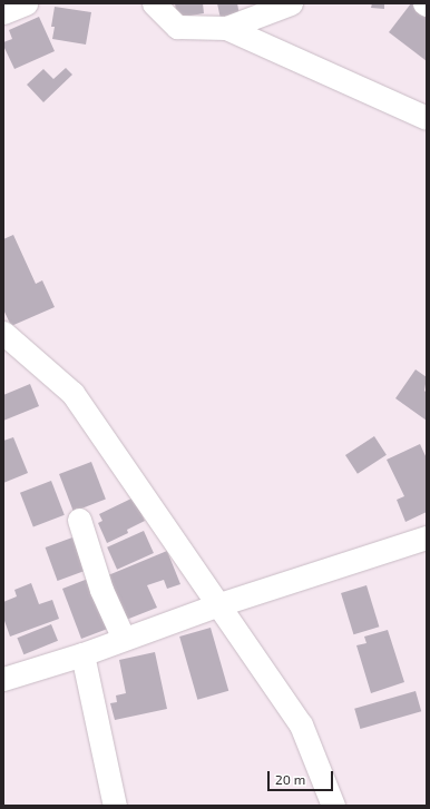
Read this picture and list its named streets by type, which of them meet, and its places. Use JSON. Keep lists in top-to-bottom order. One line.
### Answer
{"scale_bar":"20 m"}
